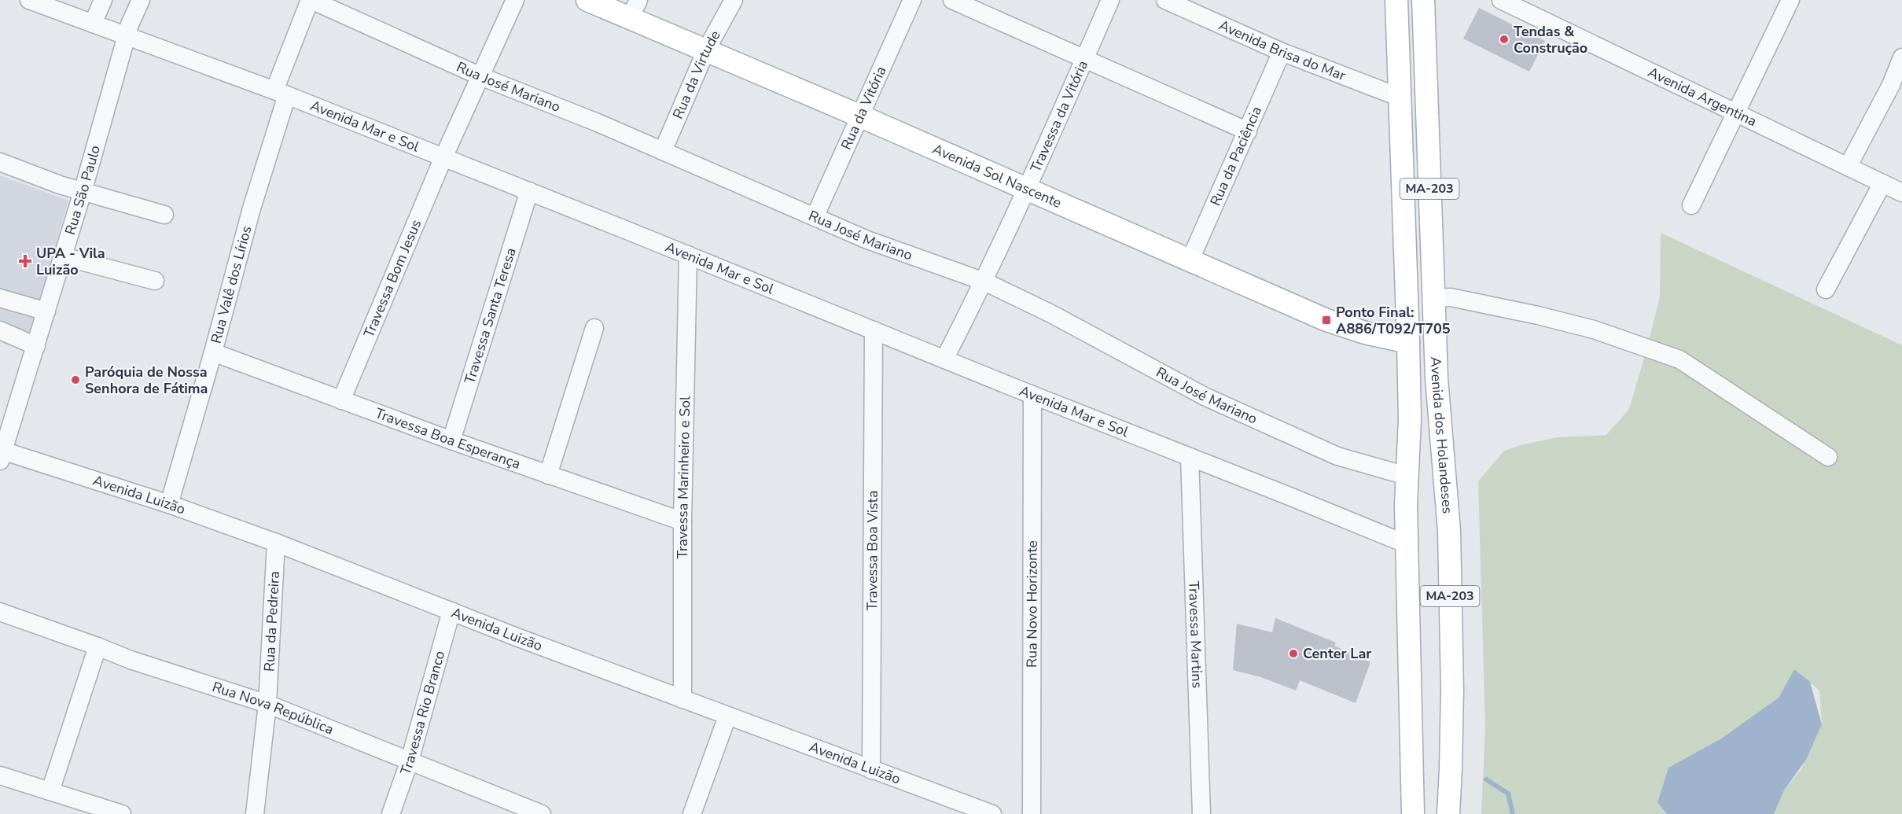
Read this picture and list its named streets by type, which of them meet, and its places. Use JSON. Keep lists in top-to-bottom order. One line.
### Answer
{"streets":{"main road":["Avenida Sol Nascente","MA-203","Avenida dos Holandeses"],"street":["Avenida Brisa do Mar","Rua da Virtude","Rua José Mariano","Avenida Argentina","Rua da Vitória","Travessa da Vitória","Avenida Mar e Sol","Rua da Paciência","Rua São Paulo","Travessa Bom Jesus","Rua Valê dos Lírios","Travessa Santa Teresa","Travessa Boa Esperança","Travessa Marinheiro e Sol","Avenida Luizão","Travessa Boa Vista","Rua Novo Horizonte","Rua da Pedreira","Travessa Martins","Rua Nova República","Travessa Rio Branco"]},"crossings":[["Avenida Brisa do Mar","Rua da Paciência"],["Avenida Brisa do Mar","Avenida dos Holandeses"],["Rua da Virtude","Rua José Mariano"],["Rua da Virtude","Avenida Sol Nascente"],["Rua José Mariano","Rua da Vitória"],["Rua José Mariano","Travessa da Vitória"],["Rua José Mariano","Travessa Bom Jesus"],["Rua José Mariano","Rua Valê dos Lírios"],["Rua José Mariano","Avenida dos Holandeses"],["Rua da Vitória","Avenida Sol Nascente"],["Travessa da Vitória","Avenida Mar e Sol"],["Travessa da Vitória","Avenida Sol Nascente"],["Avenida Mar e Sol","Rua São Paulo"],["Avenida Mar e Sol","Travessa Bom Jesus"],["Avenida Mar e Sol","Rua Valê dos Lírios"],["Avenida Mar e Sol","Travessa Santa Teresa"],["Avenida Mar e Sol","Avenida dos Holandeses"],["Avenida Mar e Sol","Travessa Marinheiro e Sol"],["Avenida Mar e Sol","Travessa Boa Vista"],["Avenida Mar e Sol","Rua Novo Horizonte"],["Avenida Mar e Sol","Travessa Martins"],["Rua da Paciência","Avenida Sol Nascente"],["Avenida Sol Nascente","Avenida dos Holandeses"],["Rua São Paulo","Avenida Luizão"],["Travessa Bom Jesus","Travessa Boa Esperança"],["Rua Valê dos Lírios","Travessa Boa Esperança"],["Rua Valê dos Lírios","Avenida Luizão"],["Travessa Santa Teresa","Travessa Boa Esperança"],["Travessa Boa Esperança","Travessa Marinheiro e Sol"],["Travessa Marinheiro e Sol","Avenida Luizão"],["Avenida Luizão","Travessa Boa Vista"],["Avenida Luizão","Rua da Pedreira"],["Avenida Luizão","Travessa Rio Branco"],["Rua da Pedreira","Rua Nova República"],["Rua Nova República","Travessa Rio Branco"]],"places":{"other":["Tendas & Construção","Paróquia de Nossa Senhora de Fátima","Center Lar"],"health":["UPA - Vila Luizão"],"transit":["Ponto Final: A886/T092/T705"]}}
